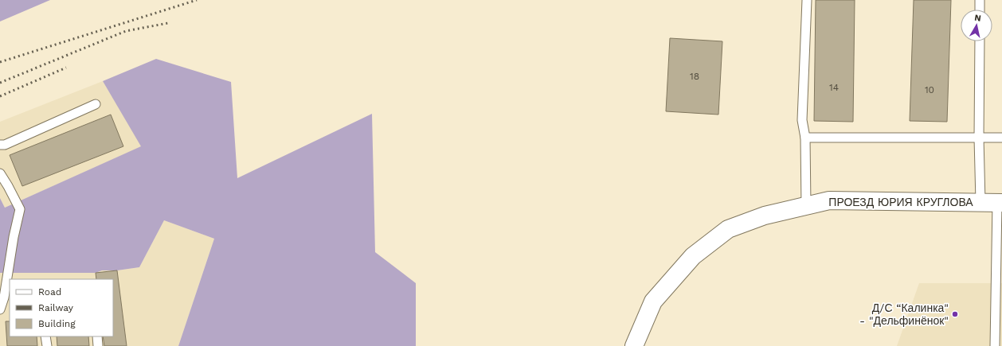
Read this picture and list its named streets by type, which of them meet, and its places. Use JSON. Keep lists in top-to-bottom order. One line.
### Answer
{"streets":{"street":["ПРОЕЗД ЮРИЯ КРУГЛОВА"]},"places":["Д/С “Калинка\" - \"Дельфинёнок\""],"house_numbers":["18","14","10"],"legend":["Road","Railway","Building"],"north":"top"}
